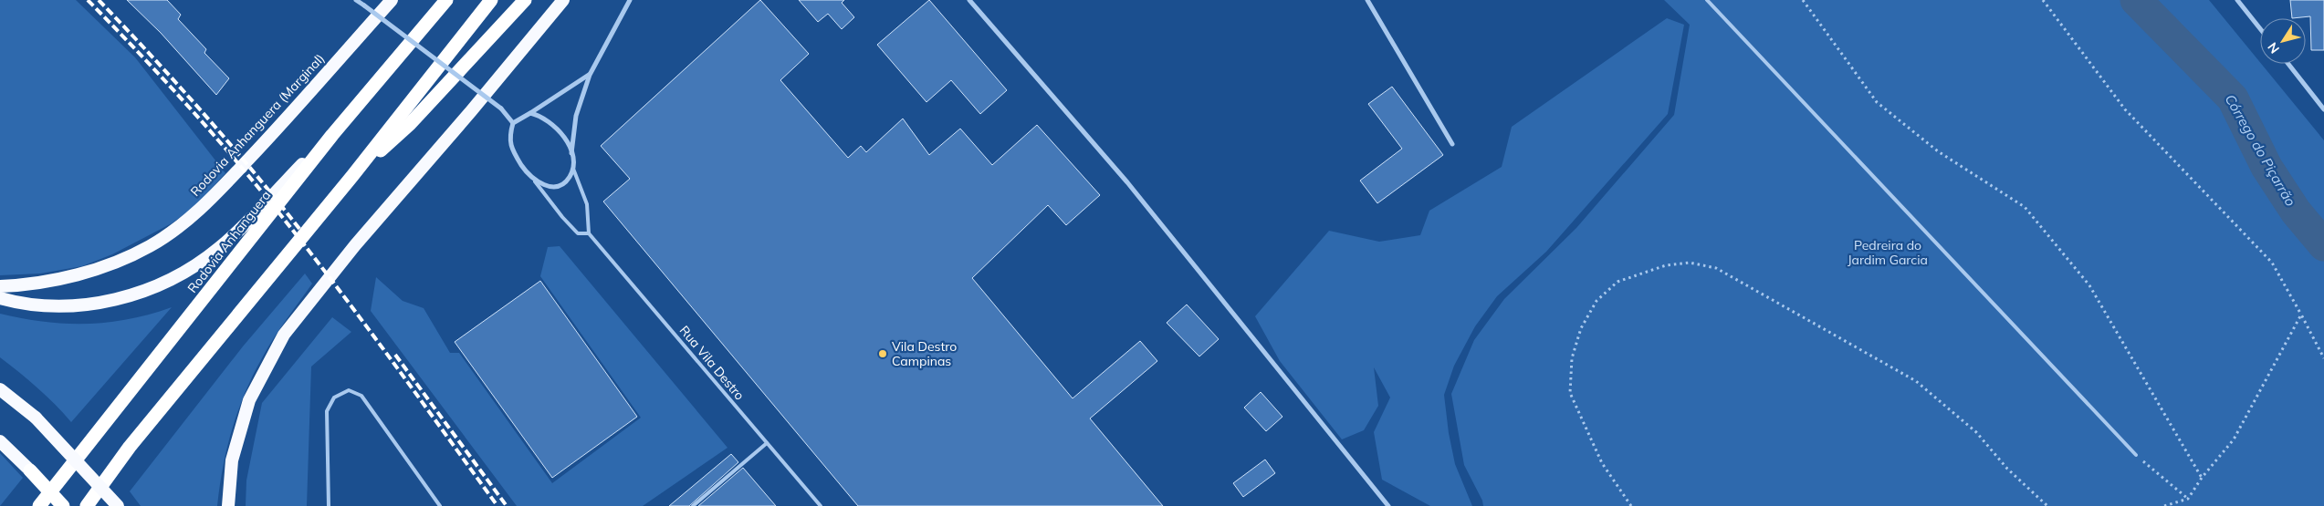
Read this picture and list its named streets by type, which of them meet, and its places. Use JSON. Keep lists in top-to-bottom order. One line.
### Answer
{"streets":{"highway":["Rodovia Anhanguera (Marginal)","Rodovia Anhanguera"],"lane":["Rua Vila Destro"]},"water":["Córrego do Piçarrão"],"parks":["Pedreira do Jardim Garcia"],"places":["Vila Destro Campinas"],"north":"bottom left"}
